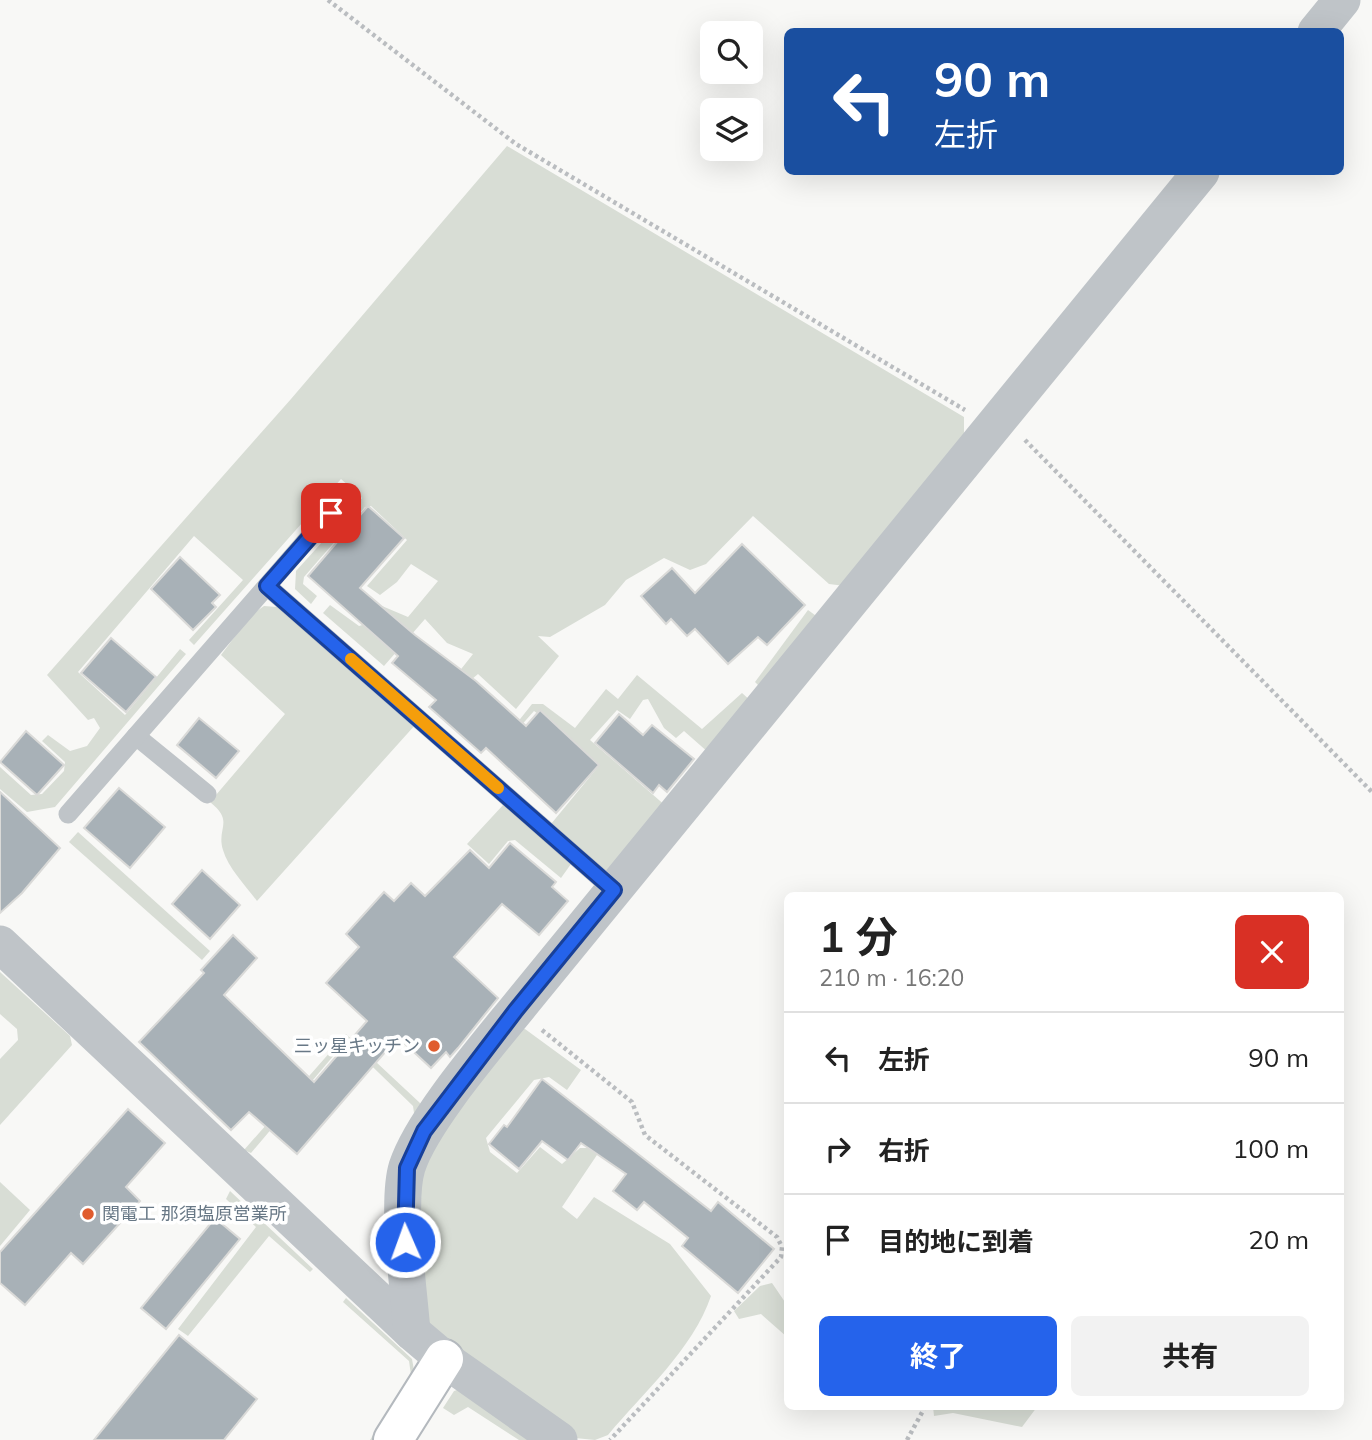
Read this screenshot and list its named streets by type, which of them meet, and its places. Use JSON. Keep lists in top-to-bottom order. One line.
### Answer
{"places":["三ッ星キッチン","関電工 那須塩原営業所"],"page":{"turn":["90 m","左折"],"heading":["1 分","210 m · 16:20"],"list":[{"name":"左折","value":"90 m"},{"name":"右折","value":"100 m"},{"name":"目的地に到着","value":"20 m"}],"buttons":["終了","共有"]}}
